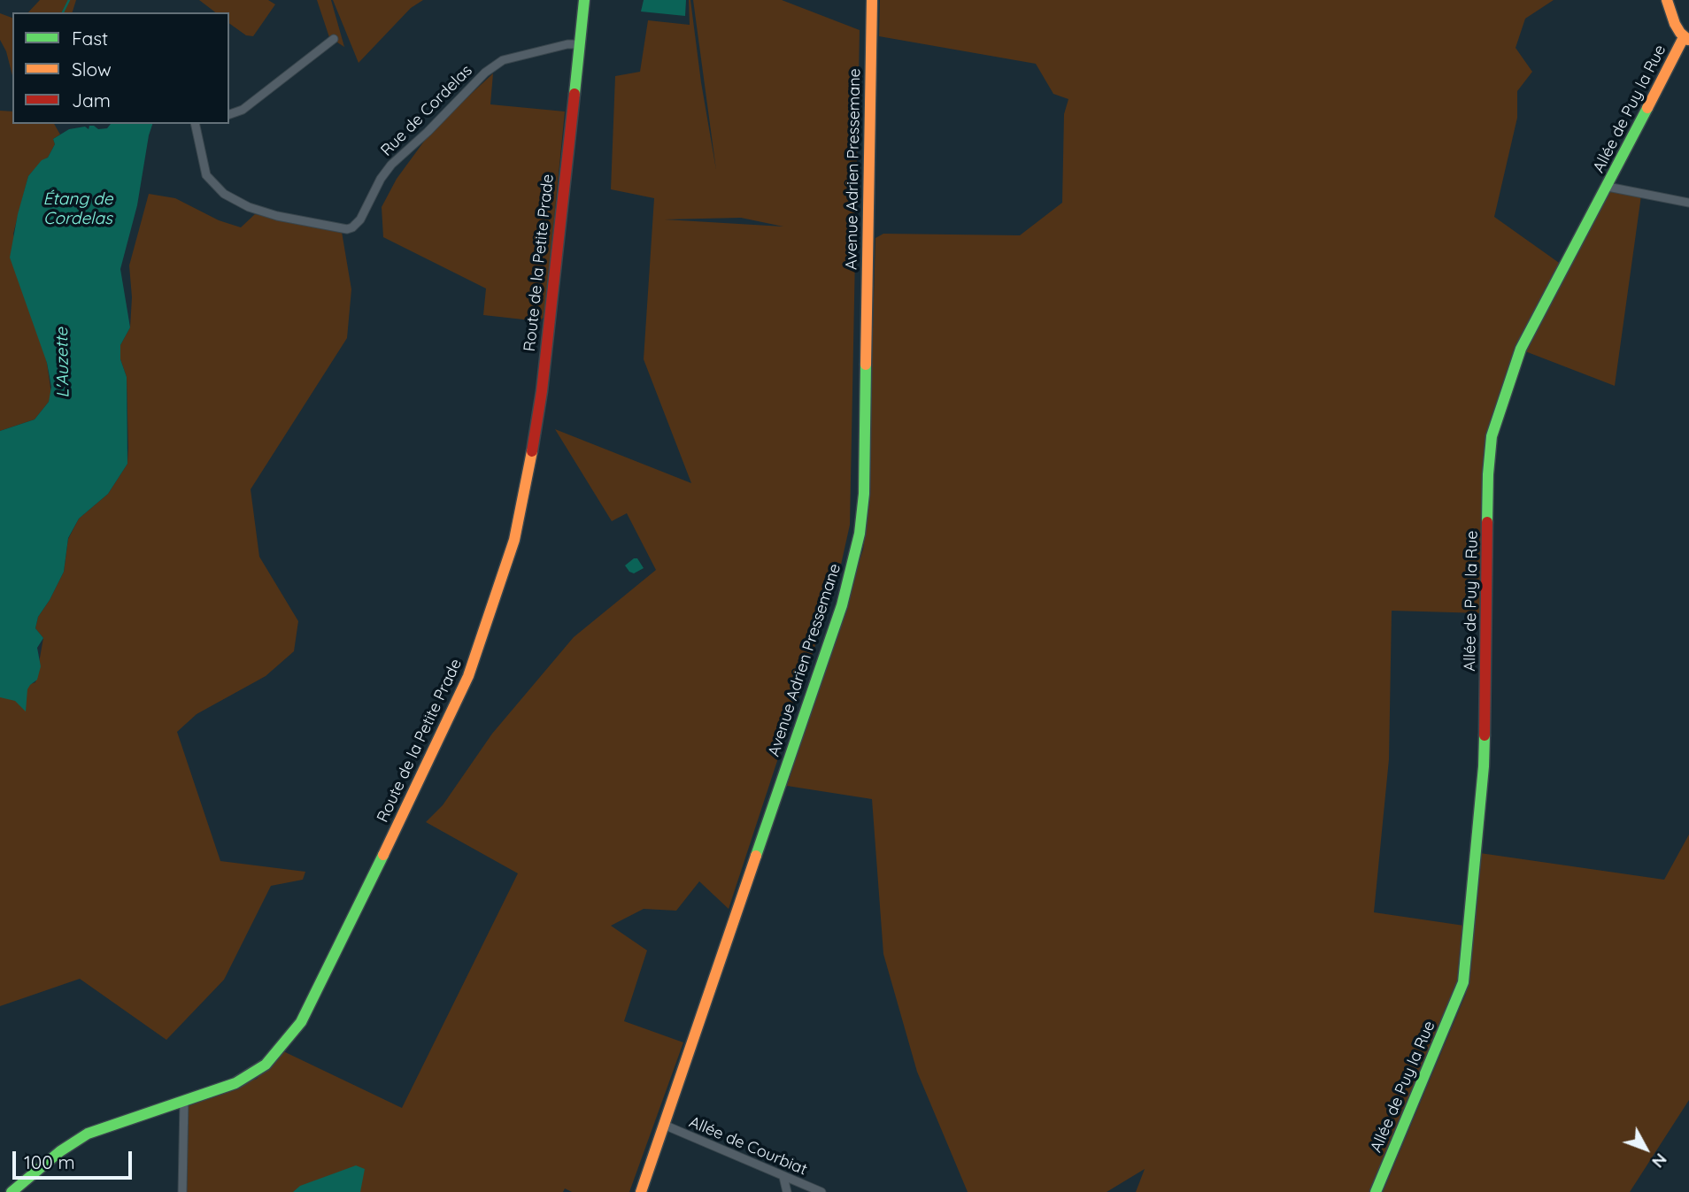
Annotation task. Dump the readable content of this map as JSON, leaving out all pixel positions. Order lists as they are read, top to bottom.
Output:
{
  "streets": {
    "street": [
      "Allée de Puy la Rue",
      "Rue de Cordelas",
      "Avenue Adrien Pressemane",
      "Route de la Petite Prade",
      "Allée de Courbiat"
    ]
  },
  "crossings": [
    ["Rue de Cordelas", "Route de la Petite Prade"],
    ["Avenue Adrien Pressemane", "Allée de Courbiat"]
  ],
  "water": ["Étang de Cordelas", "L'Auzette"],
  "legend": ["Fast", "Slow", "Jam"],
  "scale_bar": "100 m",
  "north": "bottom right"
}
